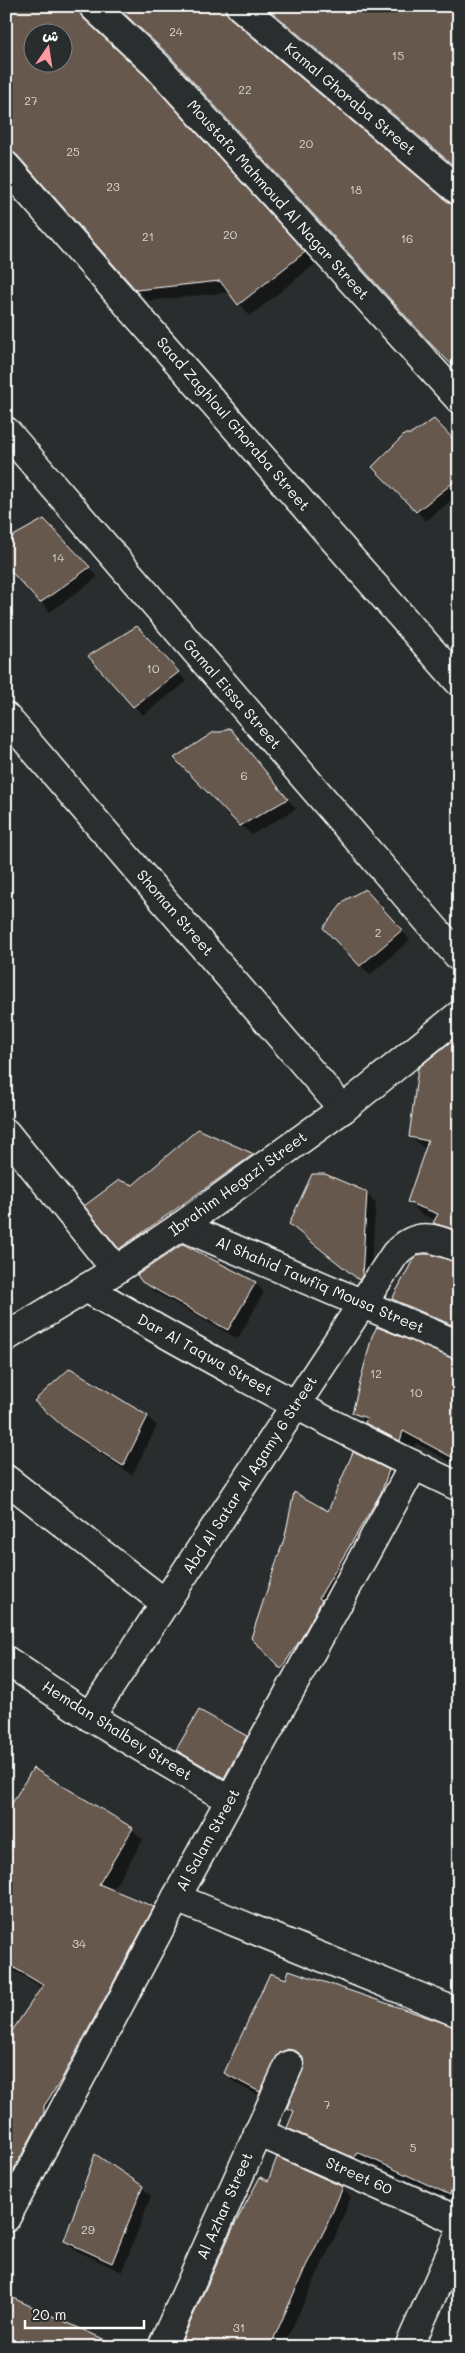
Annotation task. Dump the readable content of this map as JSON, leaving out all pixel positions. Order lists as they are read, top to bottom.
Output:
{
  "streets": {
    "street": [
      "Kamal Ghoraba Street",
      "Moustafa Mahmoud Al Nagar Street",
      "Saad Zaghloul Ghoraba Street",
      "Gamal Eissa Street",
      "Shoman Street",
      "Ibrahim Hegazi Street",
      "Al Shahid Tawfiq Mousa Street",
      "Dar Al Taqwa Street",
      "Abd Al Satar Al Agamy 6 Street",
      "Hemdan Shalbey Street",
      "Al Salam Street",
      "Street 60",
      "Al Azhar Street"
    ]
  },
  "crossings": [
    ["Shoman Street", "Ibrahim Hegazi Street"],
    ["Ibrahim Hegazi Street", "Al Shahid Tawfiq Mousa Street"],
    ["Ibrahim Hegazi Street", "Dar Al Taqwa Street"],
    ["Al Shahid Tawfiq Mousa Street", "Abd Al Satar Al Agamy 6 Street"],
    ["Dar Al Taqwa Street", "Abd Al Satar Al Agamy 6 Street"],
    ["Dar Al Taqwa Street", "Al Salam Street"],
    ["Abd Al Satar Al Agamy 6 Street", "Hemdan Shalbey Street"],
    ["Hemdan Shalbey Street", "Al Salam Street"],
    ["Street 60", "Al Azhar Street"]
  ],
  "house_numbers": [
    "24",
    "15",
    "22",
    "27",
    "20",
    "25",
    "23",
    "18",
    "20",
    "21",
    "16",
    "14",
    "10",
    "6",
    "2",
    "12",
    "10",
    "34",
    "7",
    "5",
    "29",
    "31"
  ],
  "scale_bar": "20 m",
  "north": "top"
}
